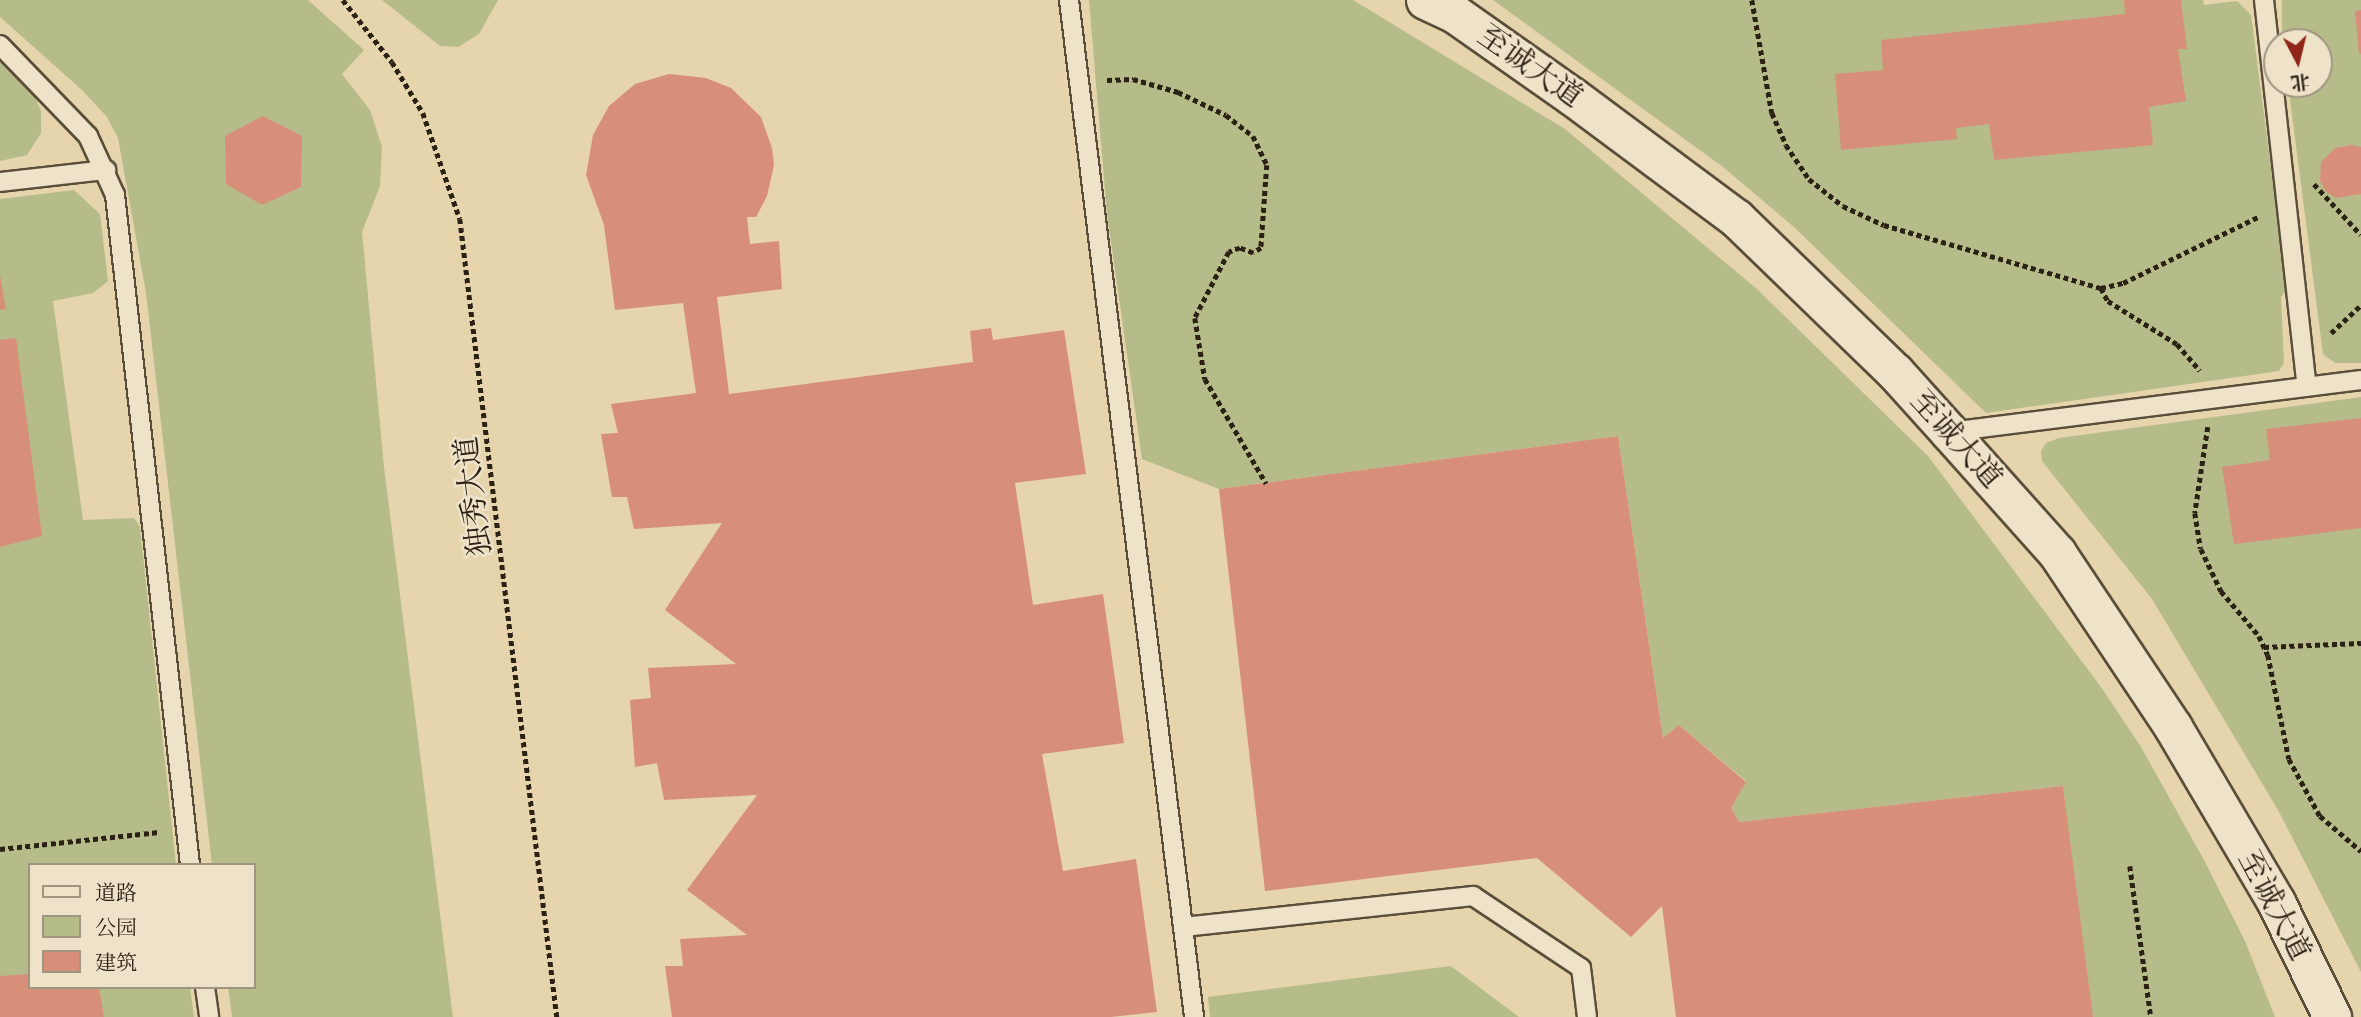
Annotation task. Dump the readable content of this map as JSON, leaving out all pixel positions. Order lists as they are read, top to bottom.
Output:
{
  "streets": {
    "street": ["至诚大道"],
    "path": ["独秀大道"]
  },
  "legend": ["道路", "公园", "建筑"],
  "north": "bottom"
}
